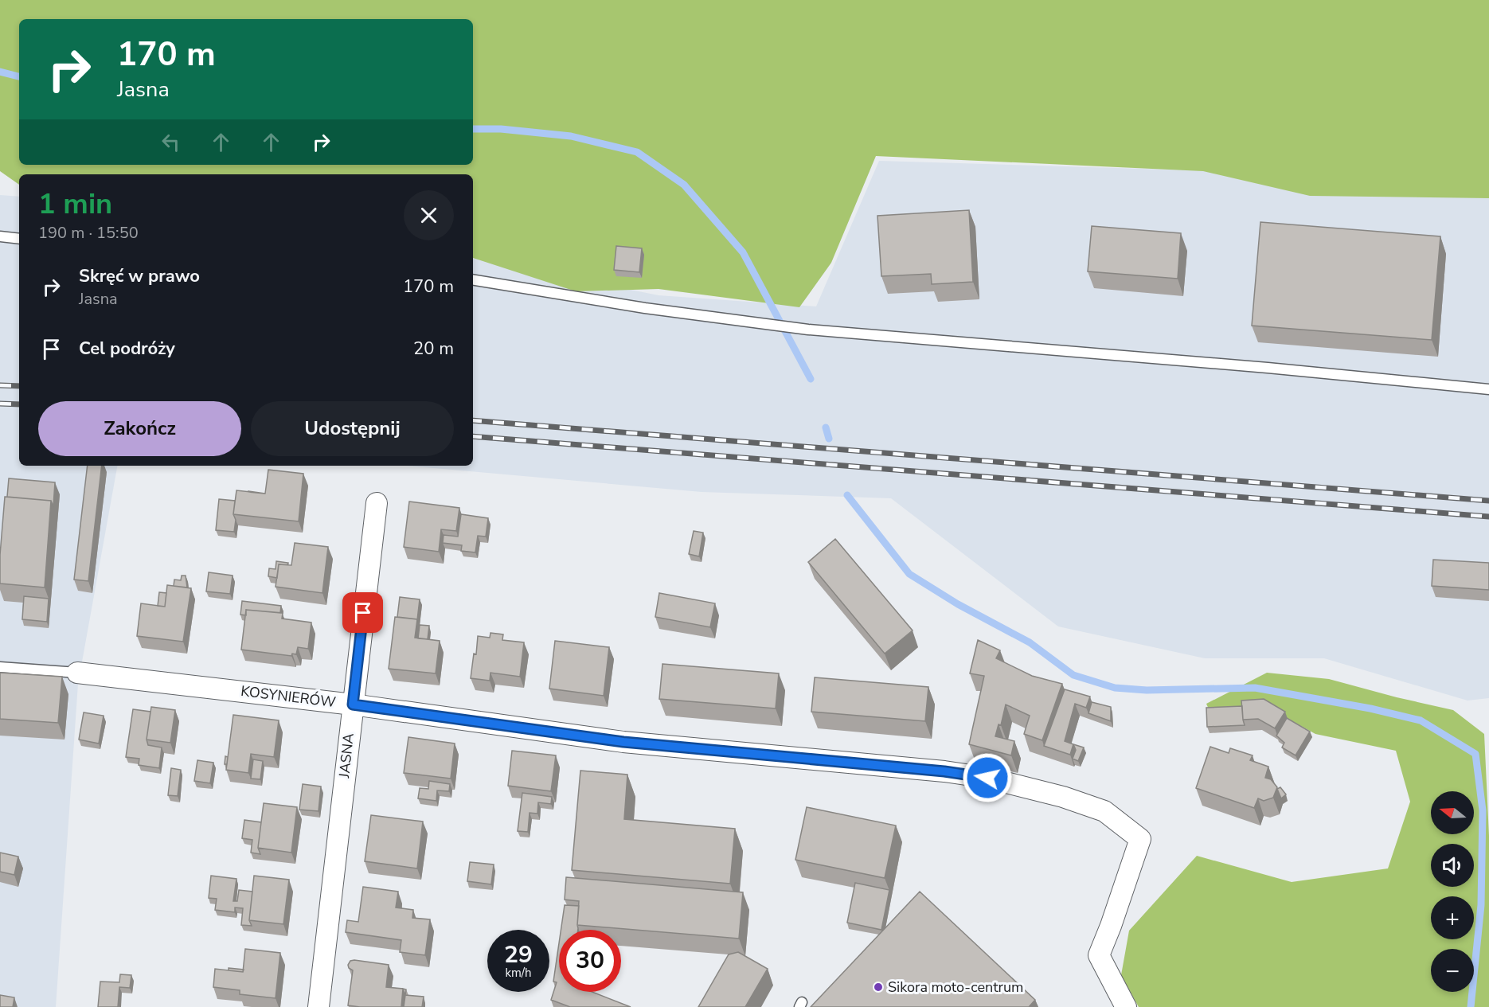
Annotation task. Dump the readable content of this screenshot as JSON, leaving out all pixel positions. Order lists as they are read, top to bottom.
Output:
{
  "streets": {
    "street": ["KOSYNIERÓW", "JASNA"]
  },
  "crossings": [
    ["KOSYNIERÓW", "JASNA"]
  ],
  "places": ["Sikora moto-centrum"],
  "north": "left",
  "page": {
    "turn": ["170 m", "Jasna"],
    "heading": ["1 min", "190 m · 15:50"],
    "list": [
      {
        "name": "Skręć w prawo",
        "note": "Jasna",
        "value": "170 m"
      },
      {
        "name": "Cel podróży",
        "value": "20 m"
      }
    ],
    "buttons": ["Zakończ", "Udostępnij"],
    "map_buttons": ["+", "−"],
    "speed": "29 km/h",
    "limit": "30"
  }
}
